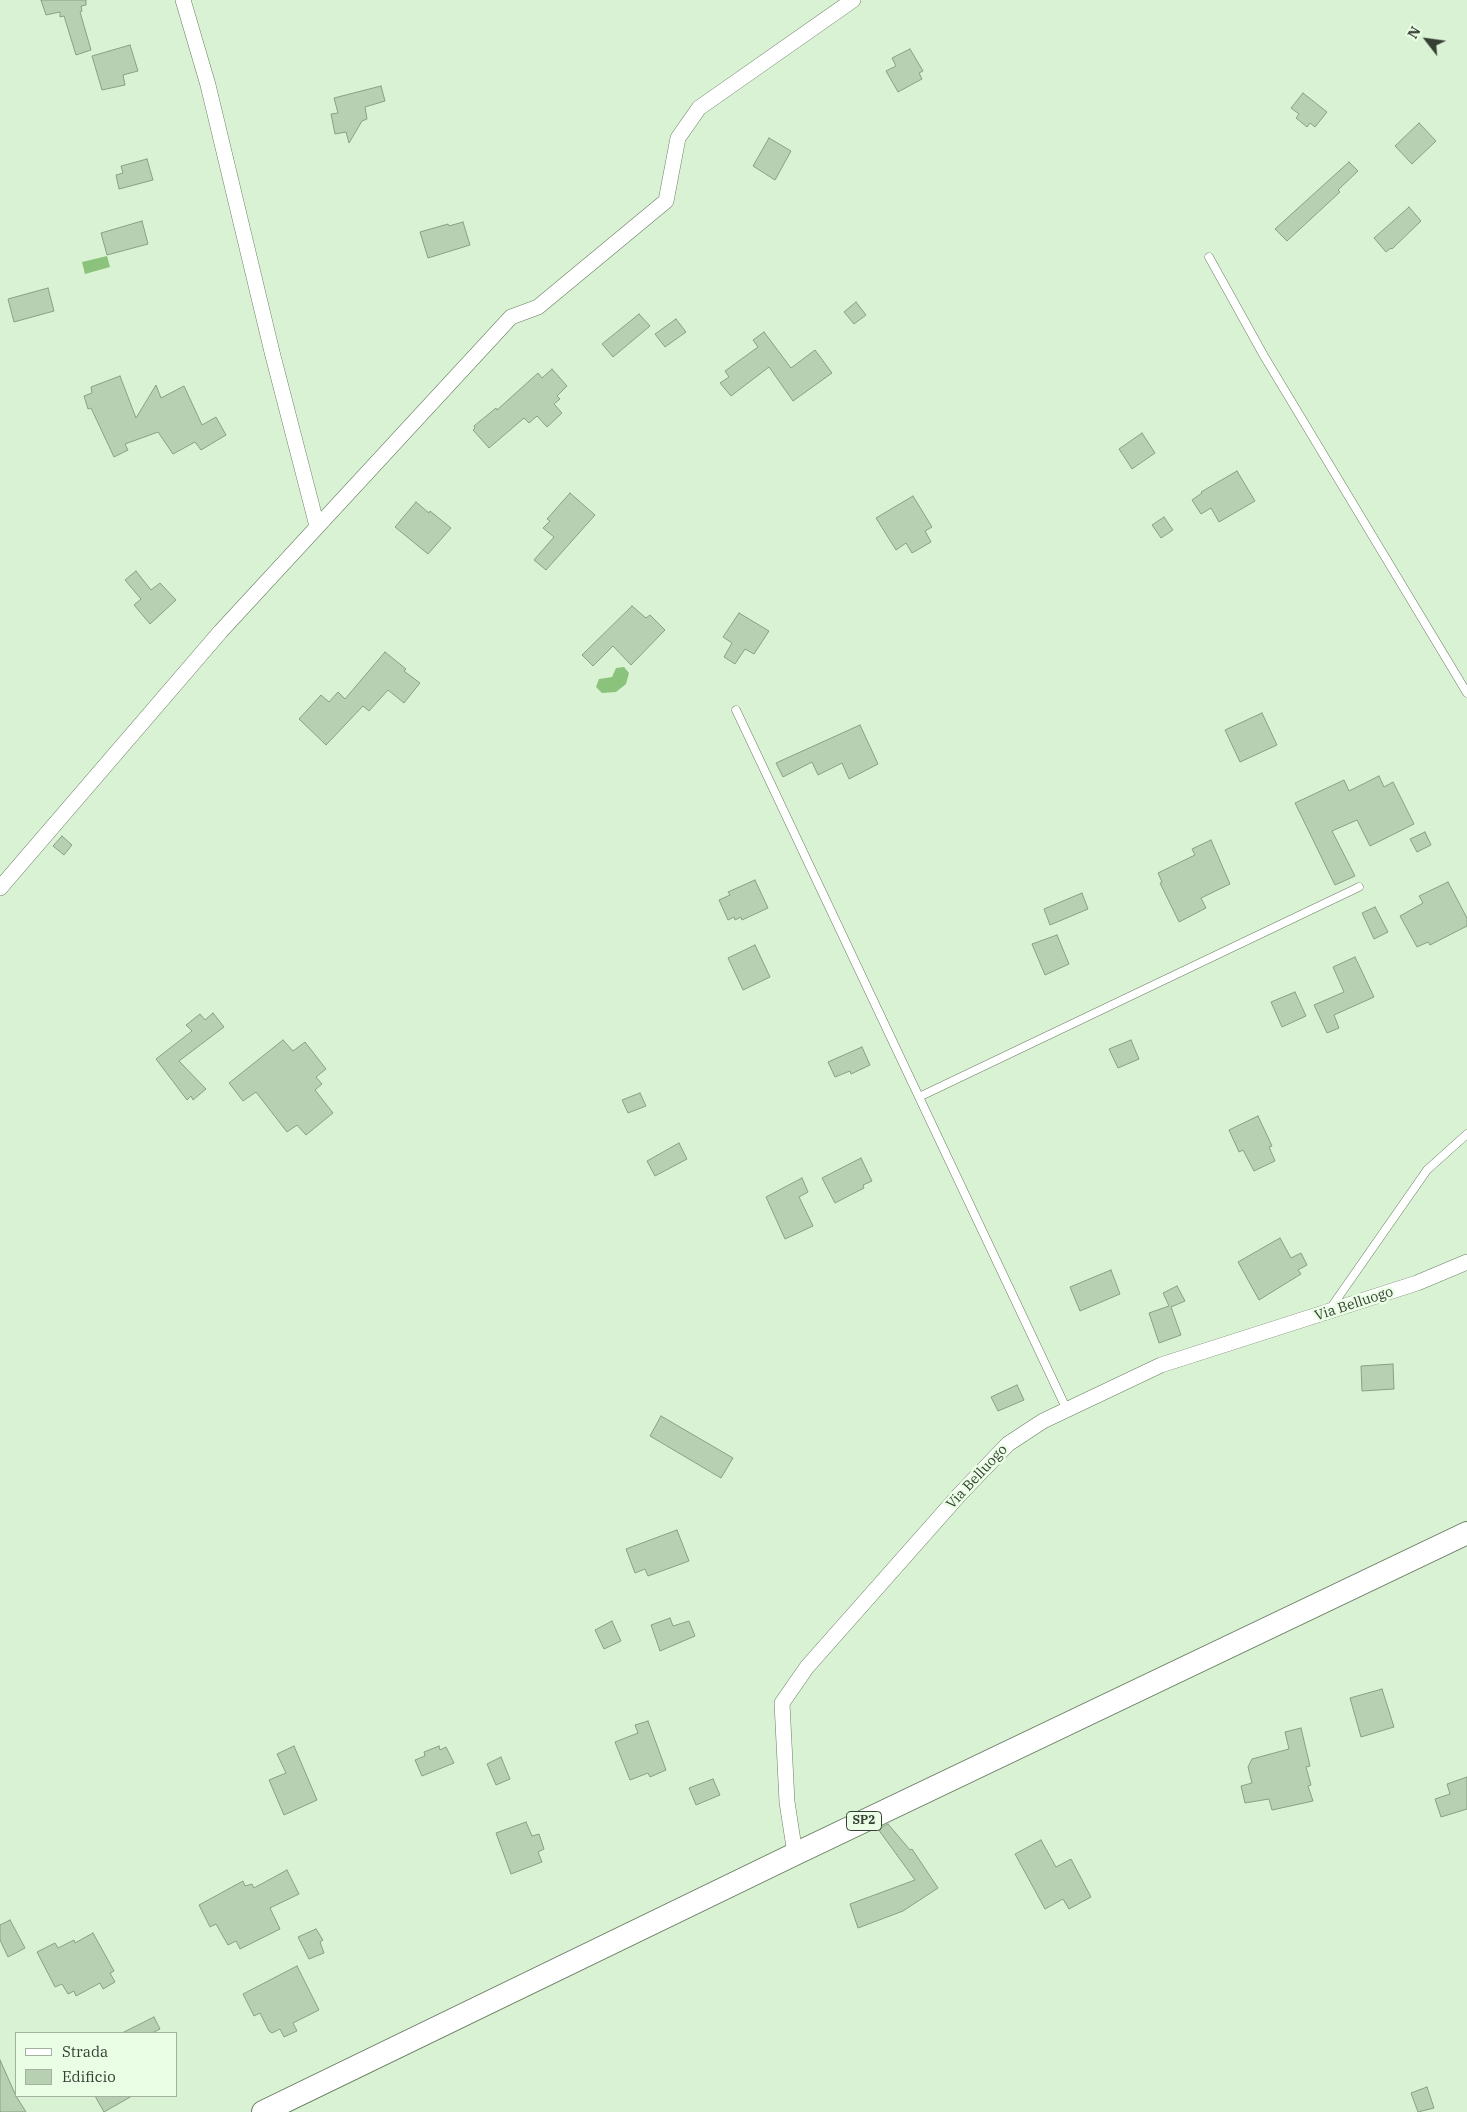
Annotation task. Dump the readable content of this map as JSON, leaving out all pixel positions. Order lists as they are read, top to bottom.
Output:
{
  "streets": {
    "main road": ["SP2"],
    "street": ["Via Belluogo"]
  },
  "crossings": [
    ["Via Belluogo", "SP2"]
  ],
  "legend": ["Strada", "Edificio"],
  "north": "top left"
}
